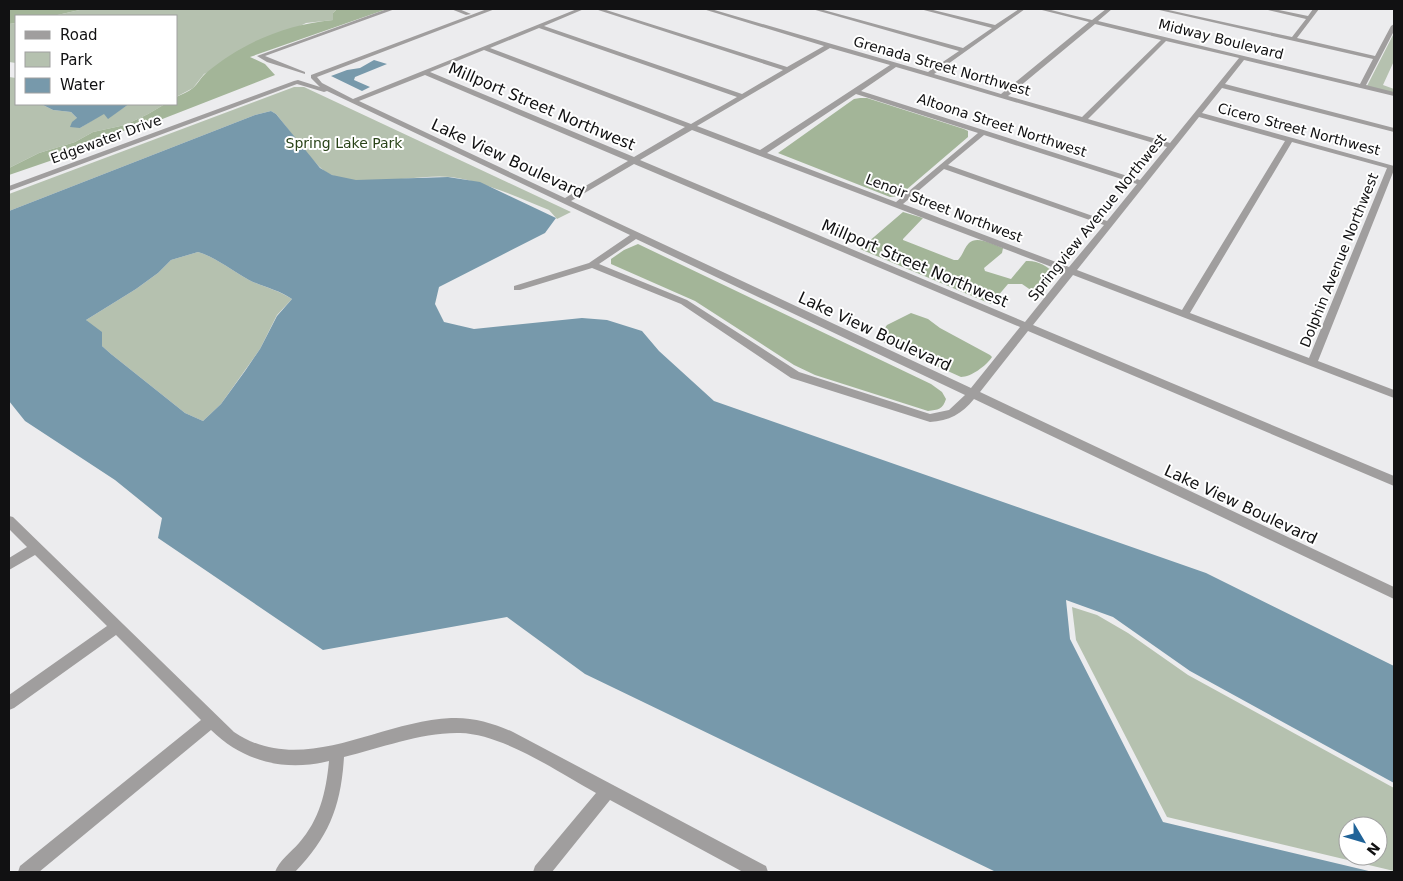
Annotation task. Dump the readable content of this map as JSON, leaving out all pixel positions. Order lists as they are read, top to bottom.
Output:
{
  "streets": {
    "street": [
      "Midway Boulevard",
      "Grenada Street Northwest",
      "Millport Street Northwest",
      "Altoona Street Northwest",
      "Cicero Street Northwest",
      "Edgewater Drive",
      "Lake View Boulevard",
      "Lenoir Street Northwest",
      "Springview Avenue Northwest",
      "Dolphin Avenue Northwest"
    ]
  },
  "crossings": [
    ["Midway Boulevard", "Springview Avenue Northwest"],
    ["Grenada Street Northwest", "Springview Avenue Northwest"],
    ["Millport Street Northwest", "Springview Avenue Northwest"],
    ["Altoona Street Northwest", "Springview Avenue Northwest"],
    ["Cicero Street Northwest", "Springview Avenue Northwest"],
    ["Cicero Street Northwest", "Dolphin Avenue Northwest"],
    ["Edgewater Drive", "Lake View Boulevard"],
    ["Lake View Boulevard", "Springview Avenue Northwest"],
    ["Lenoir Street Northwest", "Springview Avenue Northwest"],
    ["Lenoir Street Northwest", "Dolphin Avenue Northwest"]
  ],
  "parks": ["Spring Lake Park"],
  "legend": ["Road", "Park", "Water"],
  "north": "bottom right"
}
